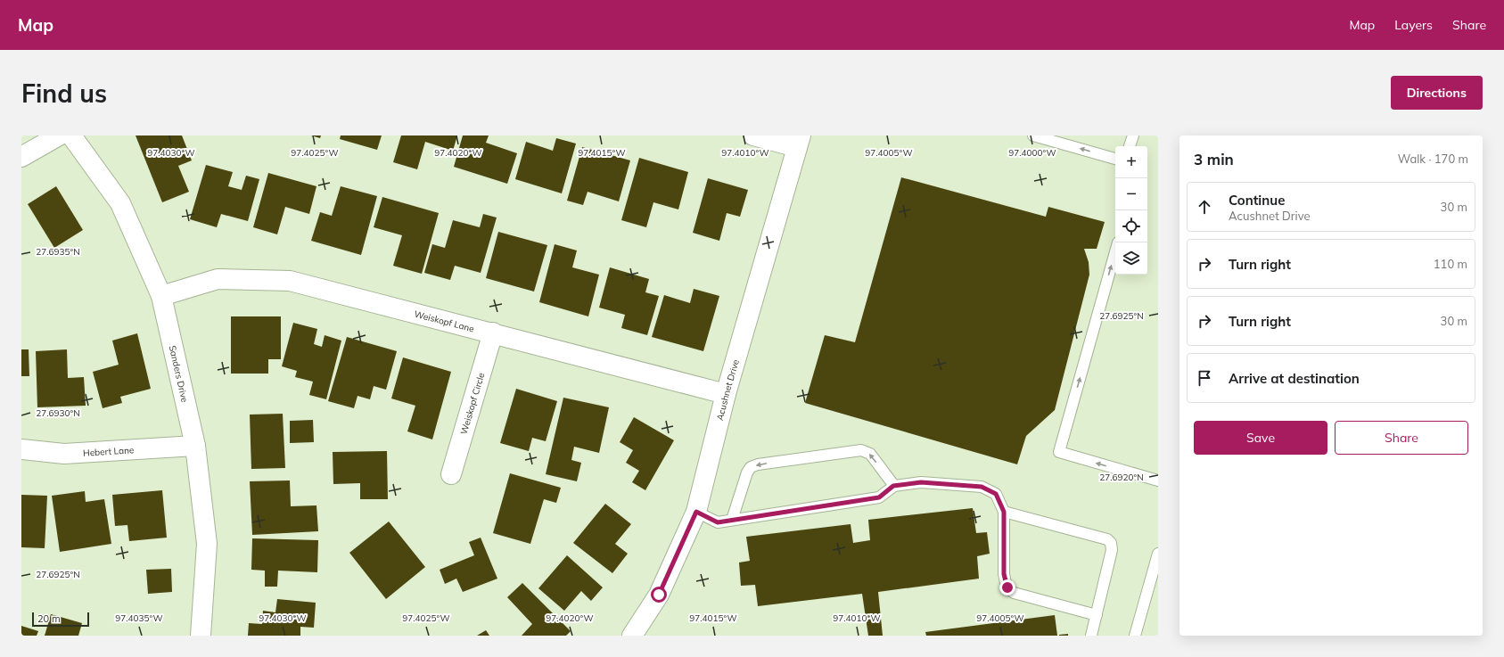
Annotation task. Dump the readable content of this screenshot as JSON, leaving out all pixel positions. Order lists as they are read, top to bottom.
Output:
{
  "streets": {
    "street": [
      "Weiskopf Lane",
      "Sanders Drive",
      "Acushnet Drive",
      "Weiskopf Circle",
      "Hebert Lane"
    ]
  },
  "crossings": [
    ["Weiskopf Lane", "Sanders Drive"],
    ["Weiskopf Lane", "Acushnet Drive"],
    ["Weiskopf Lane", "Weiskopf Circle"],
    ["Sanders Drive", "Hebert Lane"]
  ],
  "scale_bar": "20 m",
  "page": {
    "header": "Map",
    "nav": ["Map", "Layers", "Share"],
    "buttons": [
      "Directions",
      ["Save", "Share"]
    ],
    "title": "Find us",
    "heading": ["3 min", "Walk · 170 m"],
    "map_buttons": ["+", "−"],
    "list": [
      ["Continue", "Acushnet Drive", "30 m"],
      ["Turn right", "110 m"],
      ["Turn right", "30 m"],
      "Arrive at destination"
    ],
    "scale": "20 m"
  },
  "coordinates": [
    "97.4030°W",
    "97.4025°W",
    "97.4020°W",
    "97.4015°W",
    "97.4010°W",
    "97.4005°W",
    "97.4000°W",
    "27.6935°N",
    "27.6925°N",
    "27.6930°N",
    "27.6920°N",
    "97.4035°W"
  ]
}
